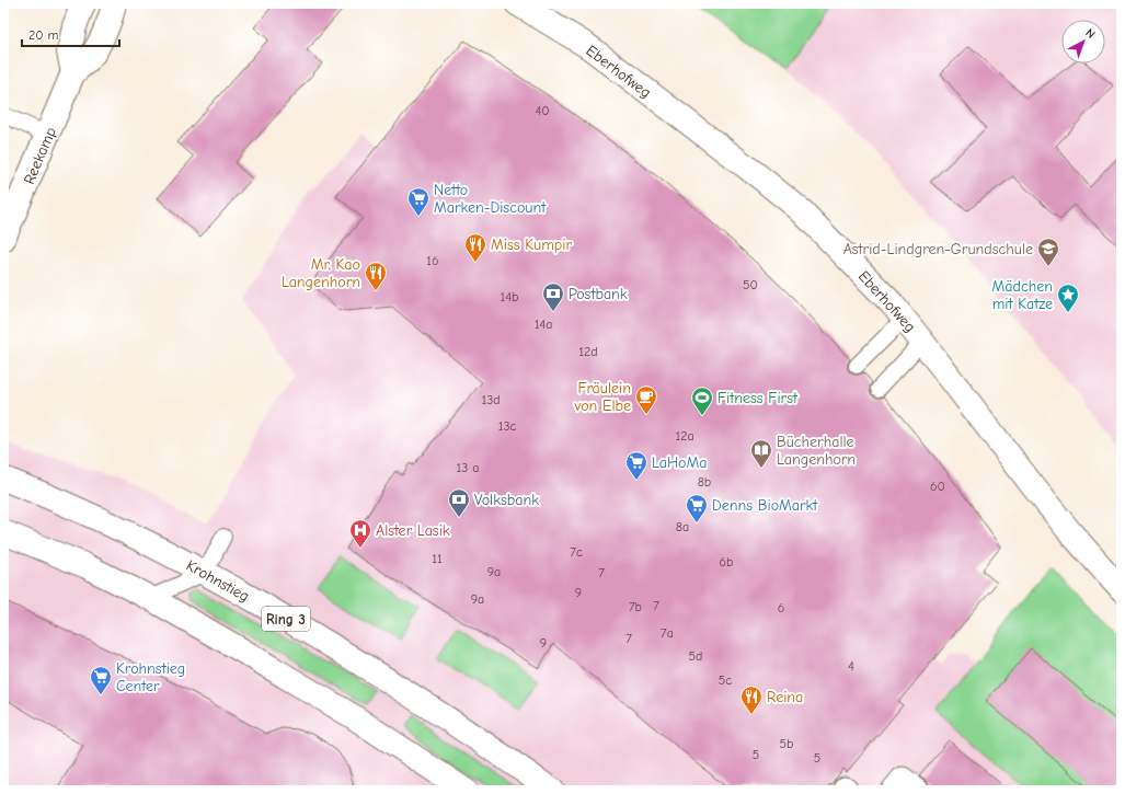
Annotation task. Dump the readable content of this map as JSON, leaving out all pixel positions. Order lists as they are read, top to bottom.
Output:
{
  "streets": {
    "street": [
      "Eberhofweg",
      "Reekamp",
      "Krohnstieg",
      "Ring 3"
    ]
  },
  "places": {
    "supermarket": [
      "Netto Marken-Discount",
      "LaHoMa",
      "Denns BioMarkt",
      "Krohnstieg Center"
    ],
    "restaurant": ["Miss Kumpir", "Mr. Kao Langenhorn", "Reina"],
    "school or university": ["Astrid-Lindgren-Grundschule"],
    "bank": ["Postbank", "Volksbank"],
    "place": ["Mädchen mit Katze"],
    "cafe": ["Fräulein von Elbe"],
    "sports": ["Fitness First"],
    "library": ["Bücherhalle Langenhorn"],
    "hospital": ["Alster Lasik"]
  },
  "house_numbers": [
    "40",
    "16",
    "50",
    "14b",
    "14a",
    "12d",
    "13d",
    "13c",
    "12a",
    "13 a",
    "8b",
    "60",
    "8a",
    "7c",
    "11",
    "6b",
    "9a",
    "7",
    "9",
    "9a",
    "7",
    "7b",
    "6",
    "7a",
    "7",
    "9",
    "5d",
    "4",
    "5c",
    "5b",
    "5",
    "5"
  ],
  "scale_bar": "20 m",
  "north": "top right"
}
